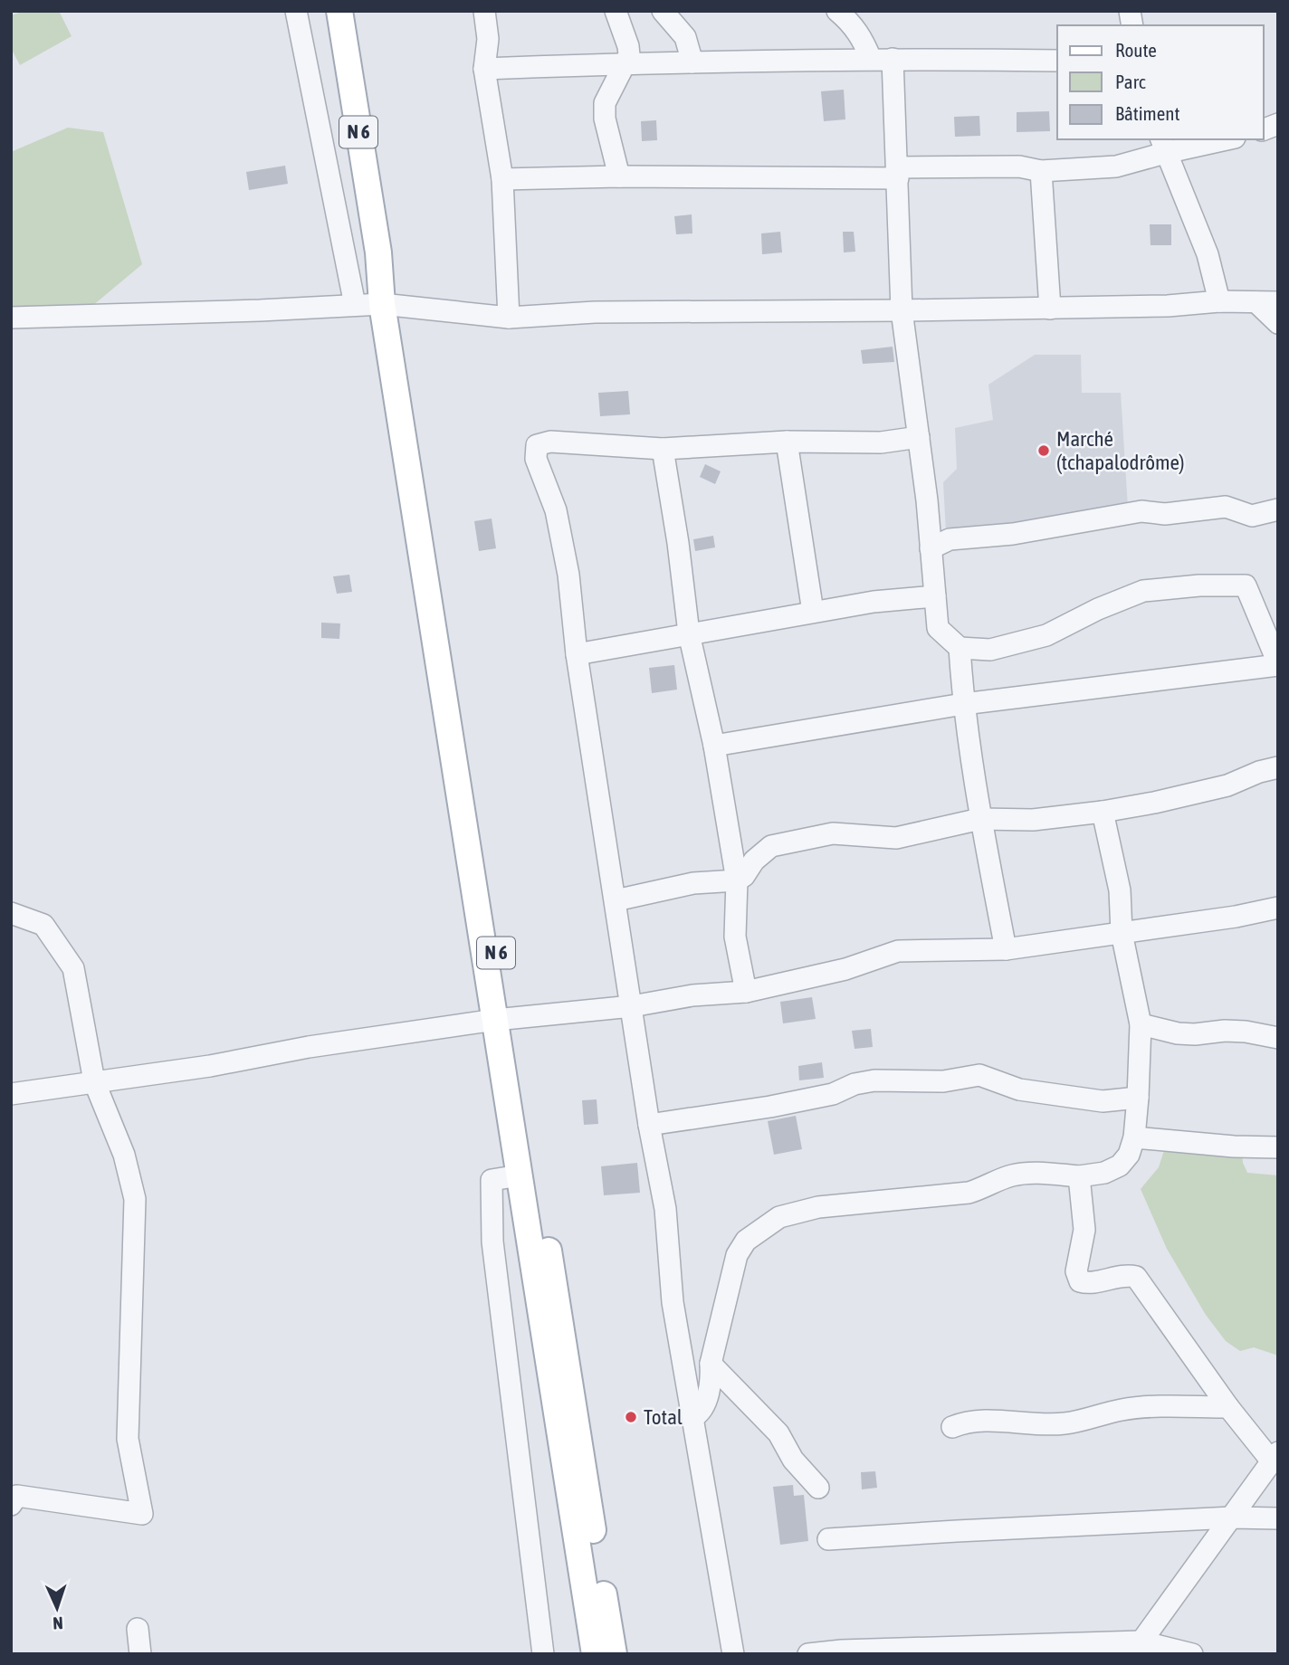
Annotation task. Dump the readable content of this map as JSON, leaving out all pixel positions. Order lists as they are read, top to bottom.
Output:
{
  "streets": {
    "main road": ["N 6"]
  },
  "places": ["Marché (tchapalodrôme)", "Total"],
  "legend": ["Route", "Parc", "Bâtiment"],
  "north": "bottom"
}
